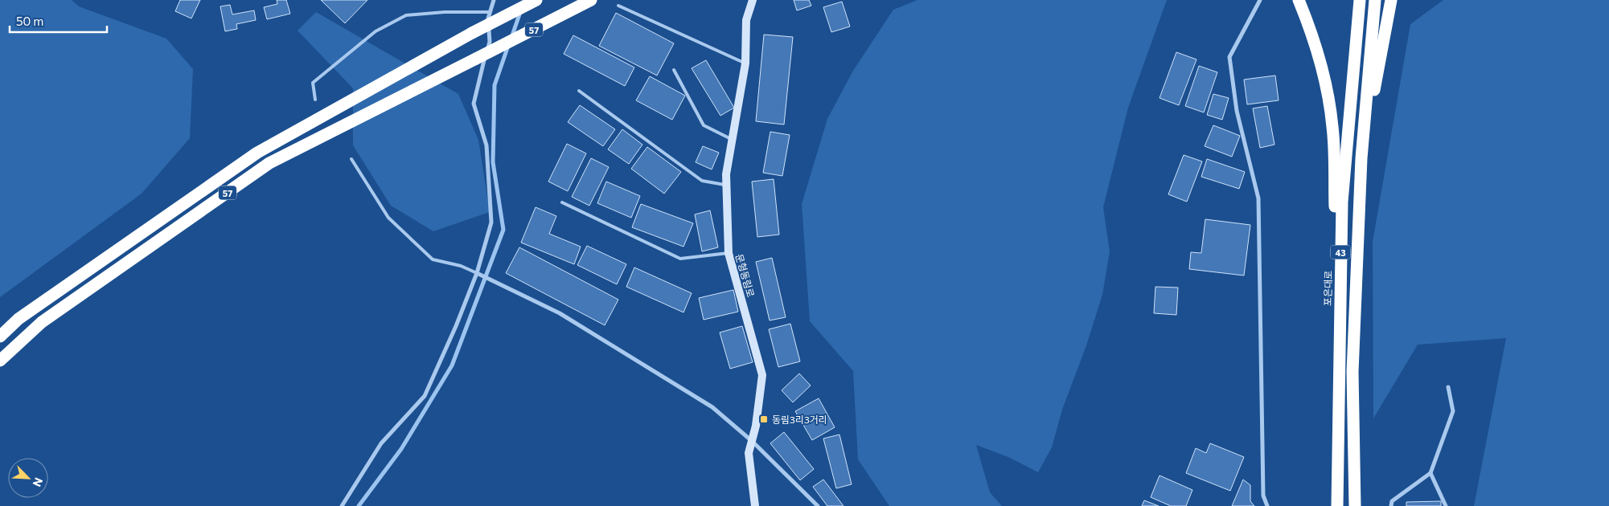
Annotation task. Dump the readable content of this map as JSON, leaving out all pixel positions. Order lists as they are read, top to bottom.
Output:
{
  "streets": {
    "highway": ["57", "43", "포은대로"],
    "street": ["문형동림로"]
  },
  "places": {
    "transit": ["동림3리3거리"]
  },
  "scale_bar": "50 m",
  "north": "bottom right"
}
